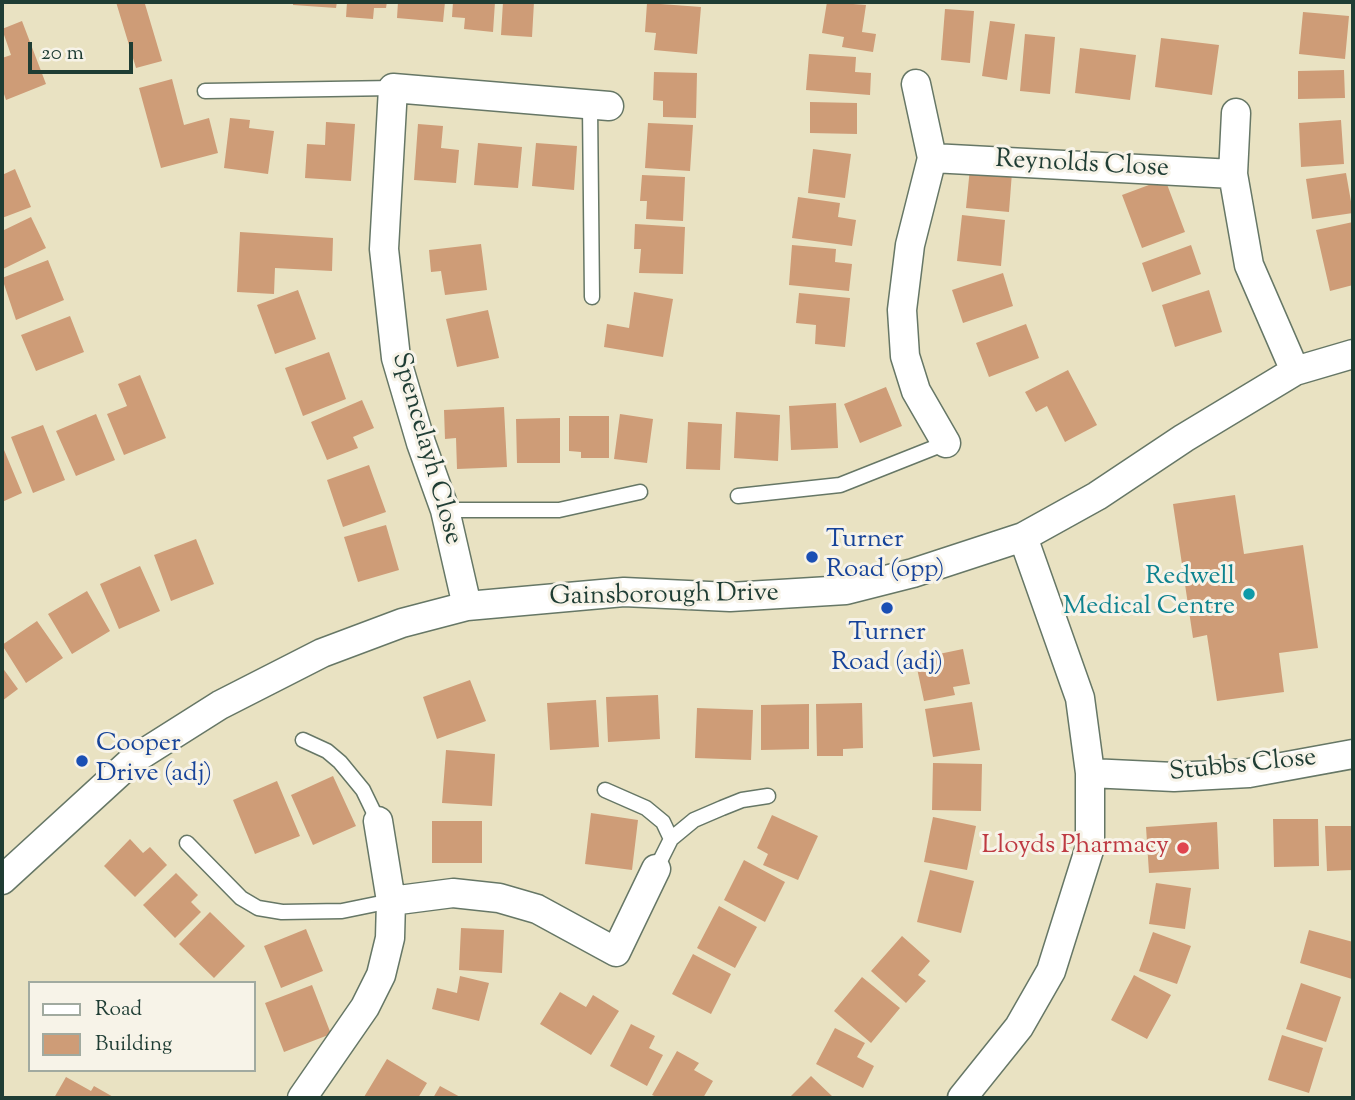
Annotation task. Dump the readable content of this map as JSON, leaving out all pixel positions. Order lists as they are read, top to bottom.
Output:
{
  "streets": {
    "street": [
      "Reynolds Close",
      "Spencelayh Close",
      "Gainsborough Drive",
      "Stubbs Close"
    ]
  },
  "crossings": [
    ["Spencelayh Close", "Gainsborough Drive"]
  ],
  "places": [
    "Turner Road (opp)",
    "Redwell Medical Centre",
    "Turner Road (adj)",
    "Cooper Drive (adj)",
    "Lloyds Pharmacy"
  ],
  "legend": ["Road", "Building"],
  "scale_bar": "20 m"
}
